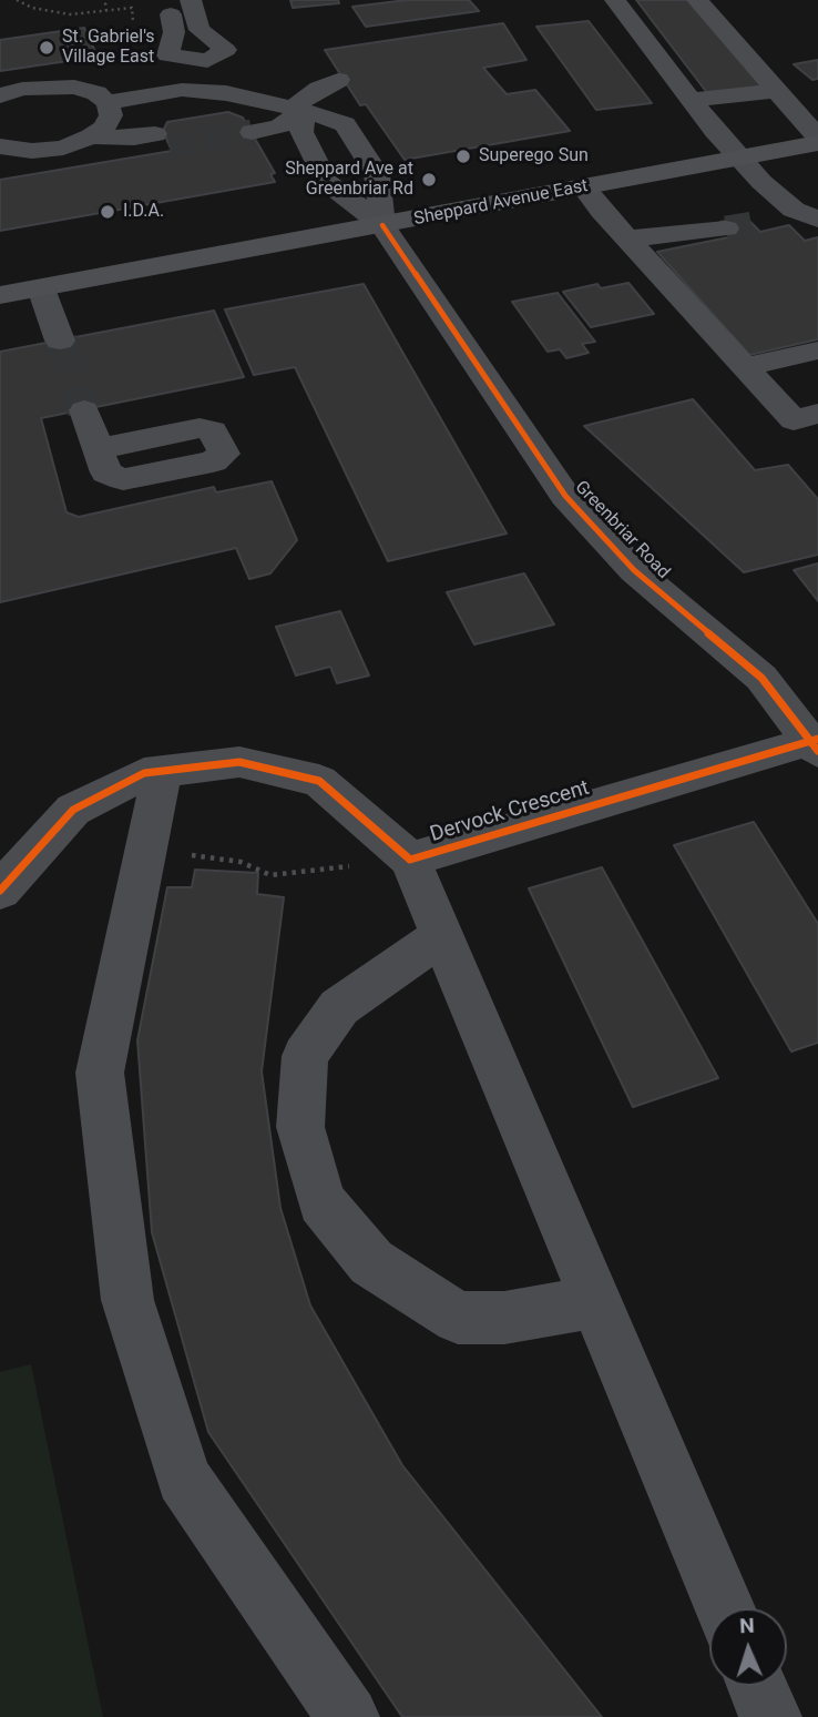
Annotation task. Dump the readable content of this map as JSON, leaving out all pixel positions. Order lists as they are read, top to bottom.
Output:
{
  "streets": {
    "main road": ["Sheppard Avenue East"],
    "street": ["Greenbriar Road", "Dervock Crescent"]
  },
  "crossings": [
    ["Sheppard Avenue East", "Greenbriar Road"],
    ["Greenbriar Road", "Dervock Crescent"]
  ],
  "places": [
    "St. Gabriel's Village East",
    "Superego Sun",
    "Sheppard Ave at Greenbriar Rd",
    "I.D.A."
  ],
  "north": "top"
}
